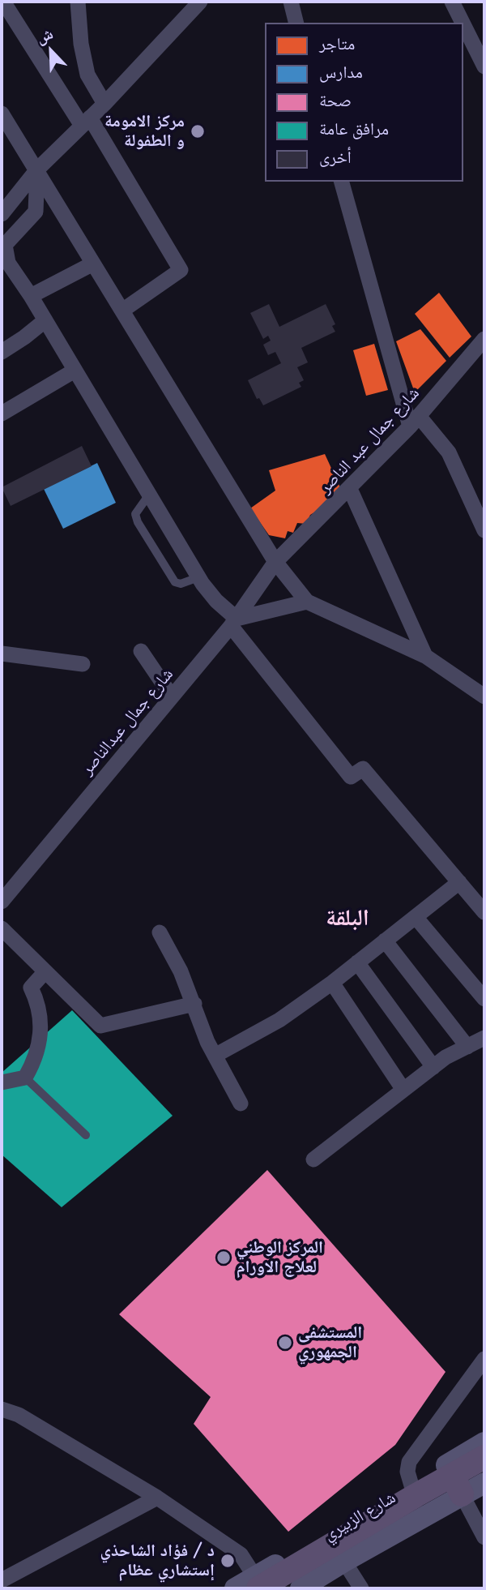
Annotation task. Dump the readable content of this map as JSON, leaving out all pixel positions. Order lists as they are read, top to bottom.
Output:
{
  "streets": {
    "main road": ["شارع الزبيري"],
    "street": ["شارع جمال عبد الناصر", "شارع جمال عبدالناصر"]
  },
  "crossings": [
    ["شارع جمال عبد الناصر", "شارع جمال عبدالناصر"]
  ],
  "districts": ["البلقة"],
  "places": [
    "مركز الامومة و الطفولة",
    "المركز الوطني لعلاج الاورام",
    "المستشفى الجمهوري",
    "د / فؤاد الشاحذي إستشاري عظام"
  ],
  "legend": [
    "متاجر",
    "مدارس",
    "صحة",
    "مرافق عامة",
    "أخرى"
  ],
  "north": "top left"
}
